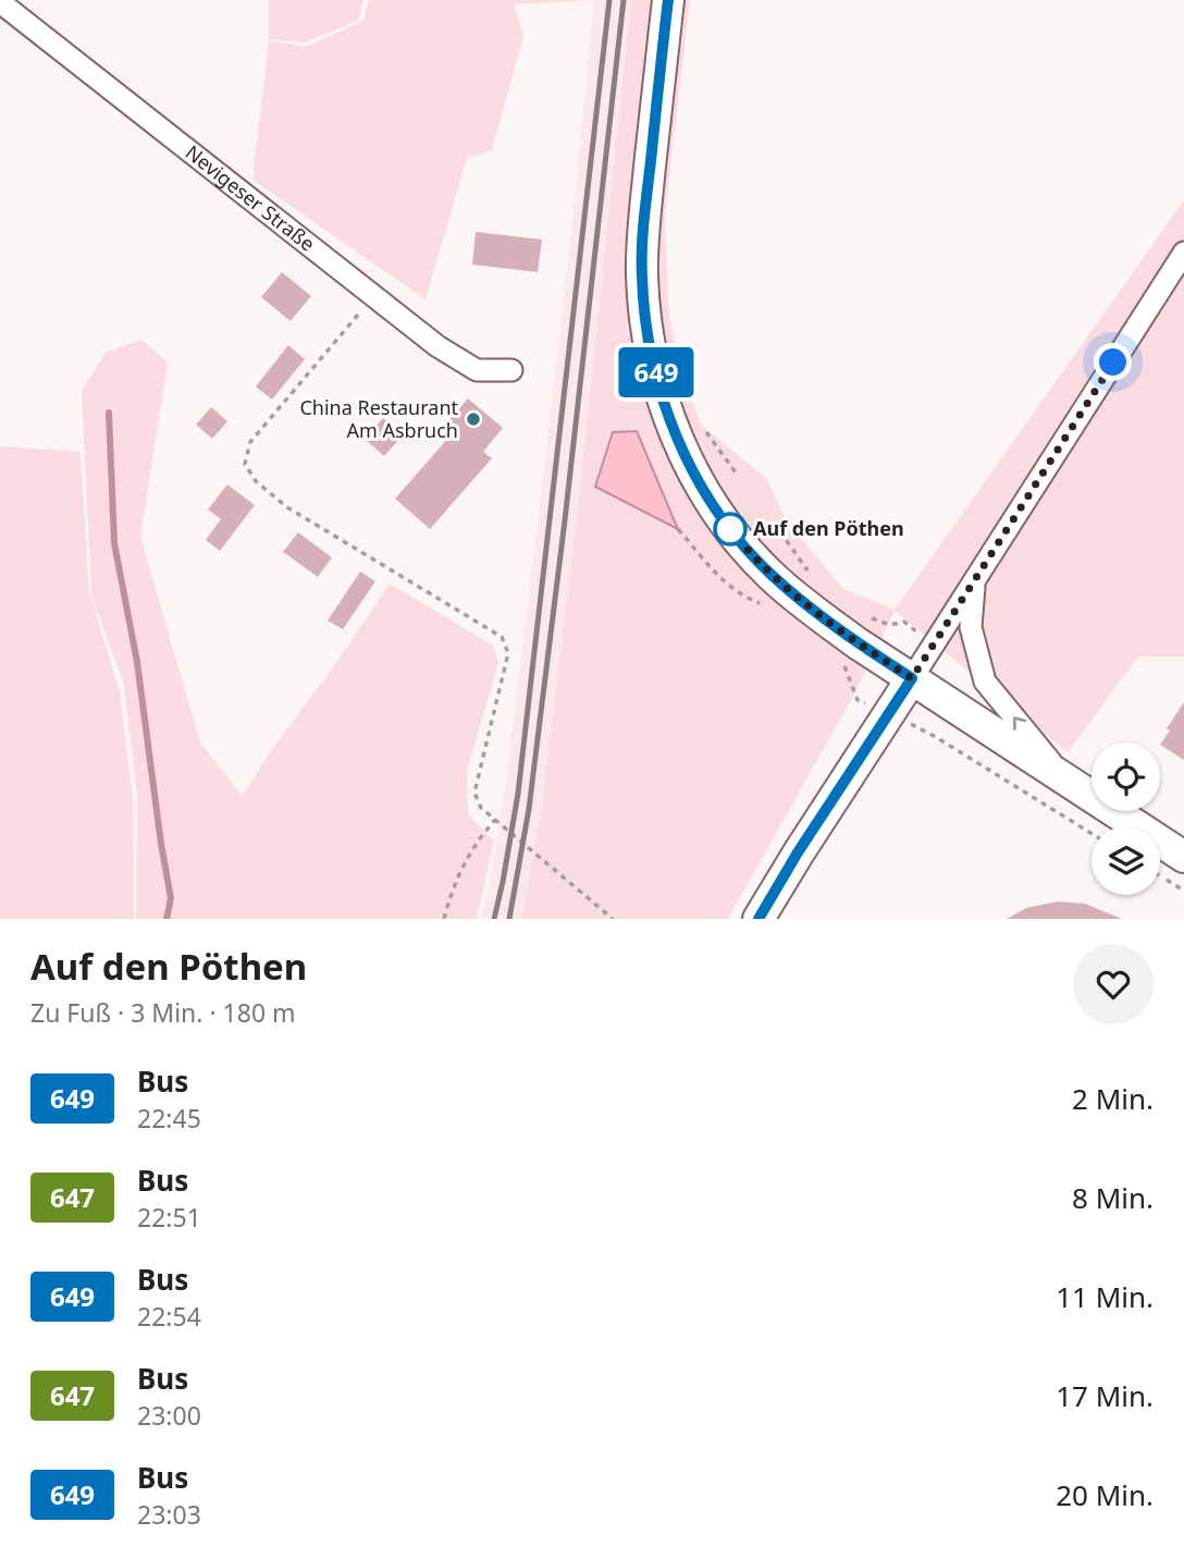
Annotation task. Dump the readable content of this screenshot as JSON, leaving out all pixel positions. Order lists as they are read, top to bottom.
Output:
{
  "streets": {
    "street": ["Nevigeser Straße"]
  },
  "places": ["China Restaurant Am Asbruch", "Auf den Pöthen"],
  "lines": ["bus line 649"],
  "page": {
    "on_map": "649",
    "heading": ["Auf den Pöthen", "Zu Fuß · 3 Min. · 180 m"],
    "list": [
      {
        "mark": "649",
        "name": "Bus",
        "note": "22:45",
        "value": "2 Min."
      },
      {
        "mark": "647",
        "name": "Bus",
        "note": "22:51",
        "value": "8 Min."
      },
      {
        "mark": "649",
        "name": "Bus",
        "note": "22:54",
        "value": "11 Min."
      },
      {
        "mark": "647",
        "name": "Bus",
        "note": "23:00",
        "value": "17 Min."
      },
      {
        "mark": "649",
        "name": "Bus",
        "note": "23:03",
        "value": "20 Min."
      }
    ]
  }
}
